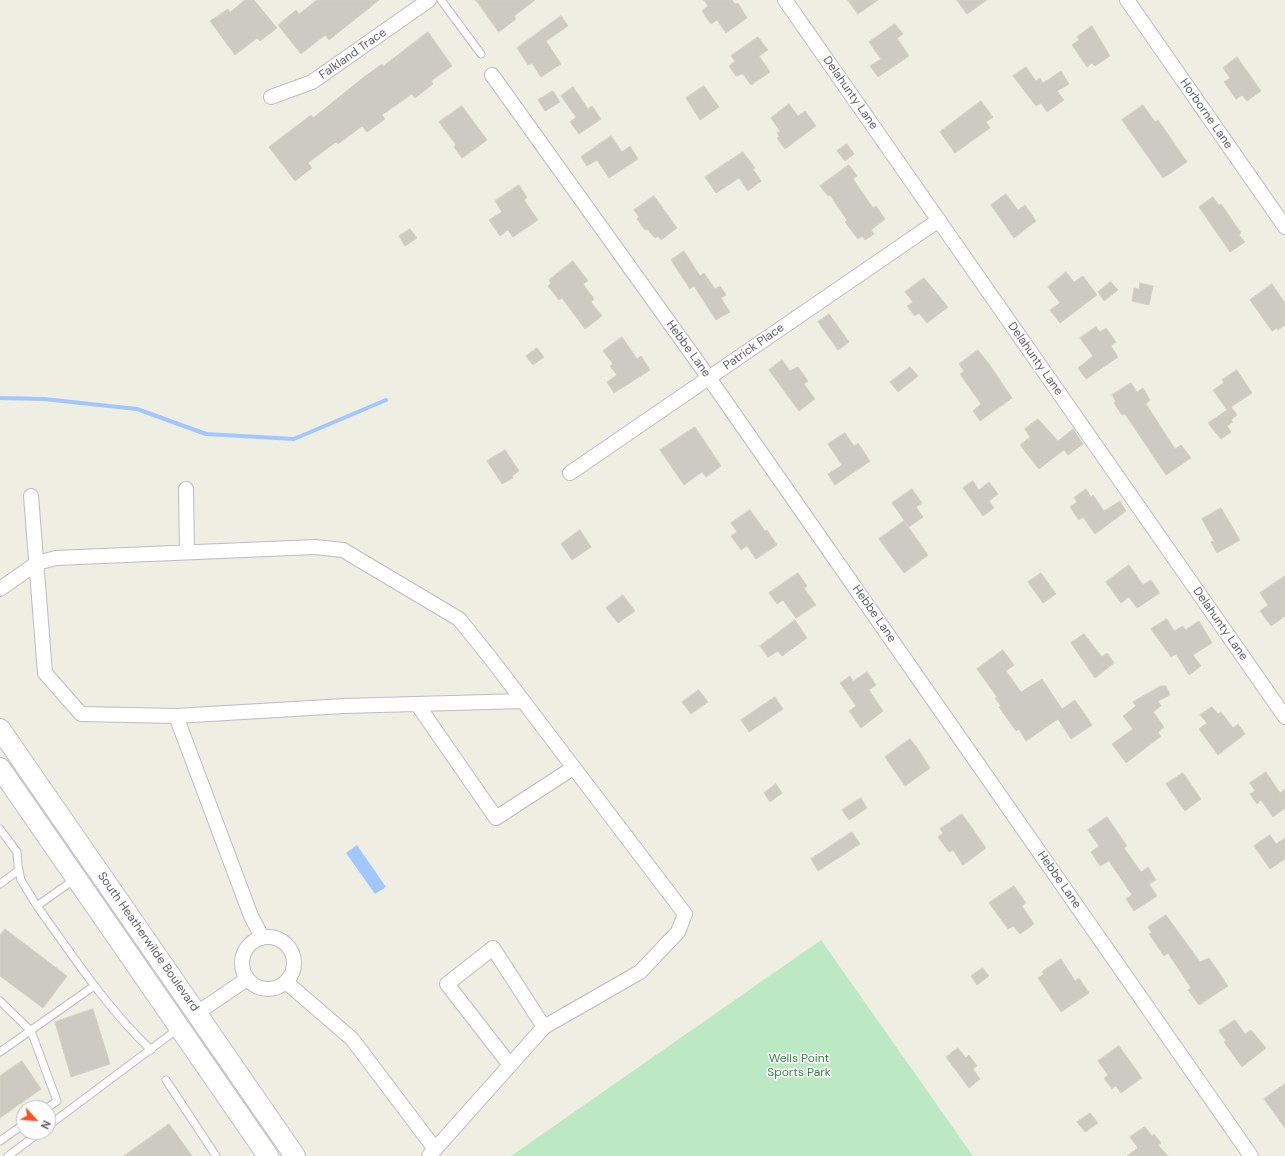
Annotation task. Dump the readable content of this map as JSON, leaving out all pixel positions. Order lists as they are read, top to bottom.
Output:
{
  "streets": {
    "main road": ["South Heatherwilde Boulevard"],
    "street": [
      "Falkland Trace",
      "Delahunty Lane",
      "Horborne Lane",
      "Patrick Place",
      "Hebbe Lane"
    ]
  },
  "crossings": [
    ["Delahunty Lane", "Patrick Place"],
    ["Patrick Place", "Hebbe Lane"]
  ],
  "parks": ["Wells Point Sports Park"],
  "north": "bottom right"
}
